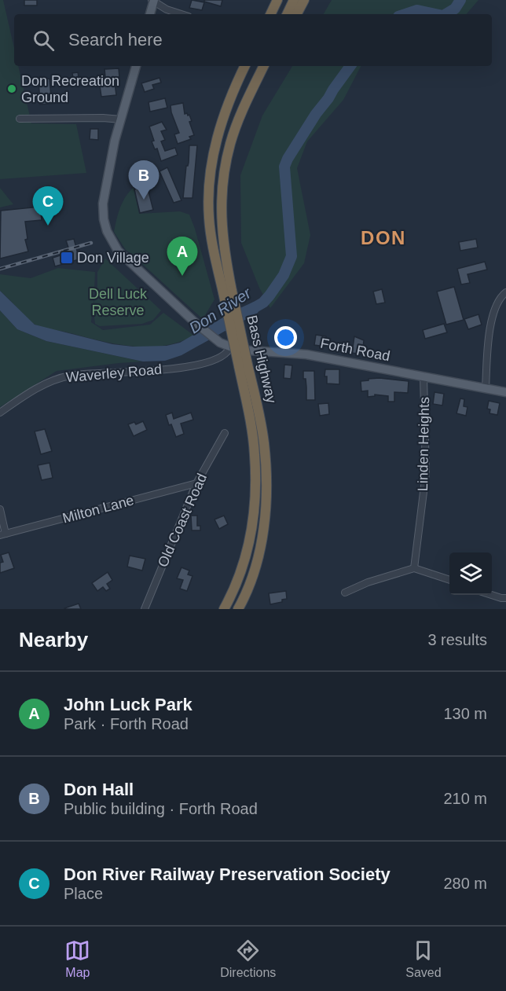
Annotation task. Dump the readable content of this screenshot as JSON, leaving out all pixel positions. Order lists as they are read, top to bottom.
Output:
{
  "streets": {
    "highway": ["Bass Highway"],
    "main road": ["Forth Road"],
    "street": [
      "Waverley Road",
      "Linden Heights",
      "Milton Lane",
      "Old Coast Road"
    ]
  },
  "crossings": [
    ["Forth Road", "Waverley Road"],
    ["Forth Road", "Linden Heights"],
    ["Milton Lane", "Old Coast Road"]
  ],
  "districts": ["DON"],
  "water": ["Don River"],
  "parks": ["Dell Luck Reserve"],
  "places": {
    "other": ["Don Recreation Ground"],
    "transit": ["Don Village"]
  },
  "page": {
    "search": "Search here",
    "pins": ["B", "C", "A"],
    "heading": ["Nearby", "3 results"],
    "list": [
      {
        "mark": "A",
        "name": "John Luck Park",
        "note": "Park · Forth Road",
        "value": "130 m"
      },
      {
        "mark": "B",
        "name": "Don Hall",
        "note": "Public building · Forth Road",
        "value": "210 m"
      },
      {
        "mark": "C",
        "name": "Don River Railway Preservation Society",
        "note": "Place",
        "value": "280 m"
      }
    ],
    "nav": ["Map", "Directions", "Saved"]
  }
}
